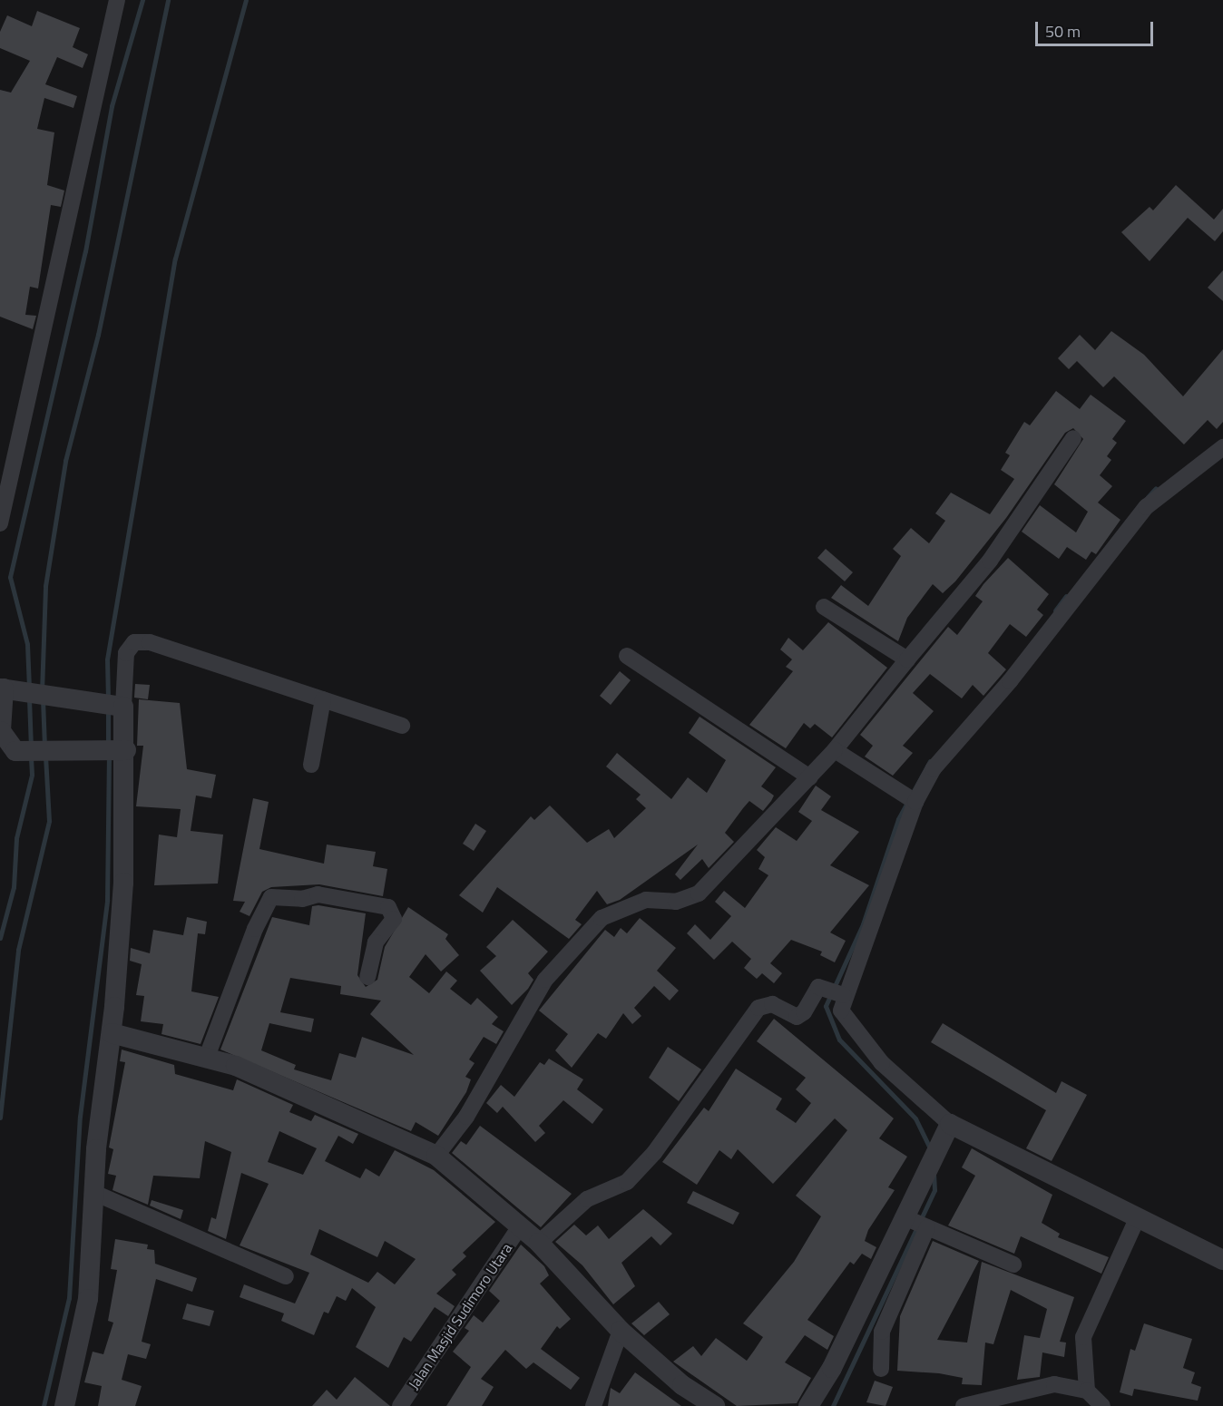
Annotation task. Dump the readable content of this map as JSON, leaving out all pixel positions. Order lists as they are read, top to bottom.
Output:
{
  "streets": {
    "street": ["Jalan Masjid Sudimoro Utara"]
  },
  "scale_bar": "50 m"
}
